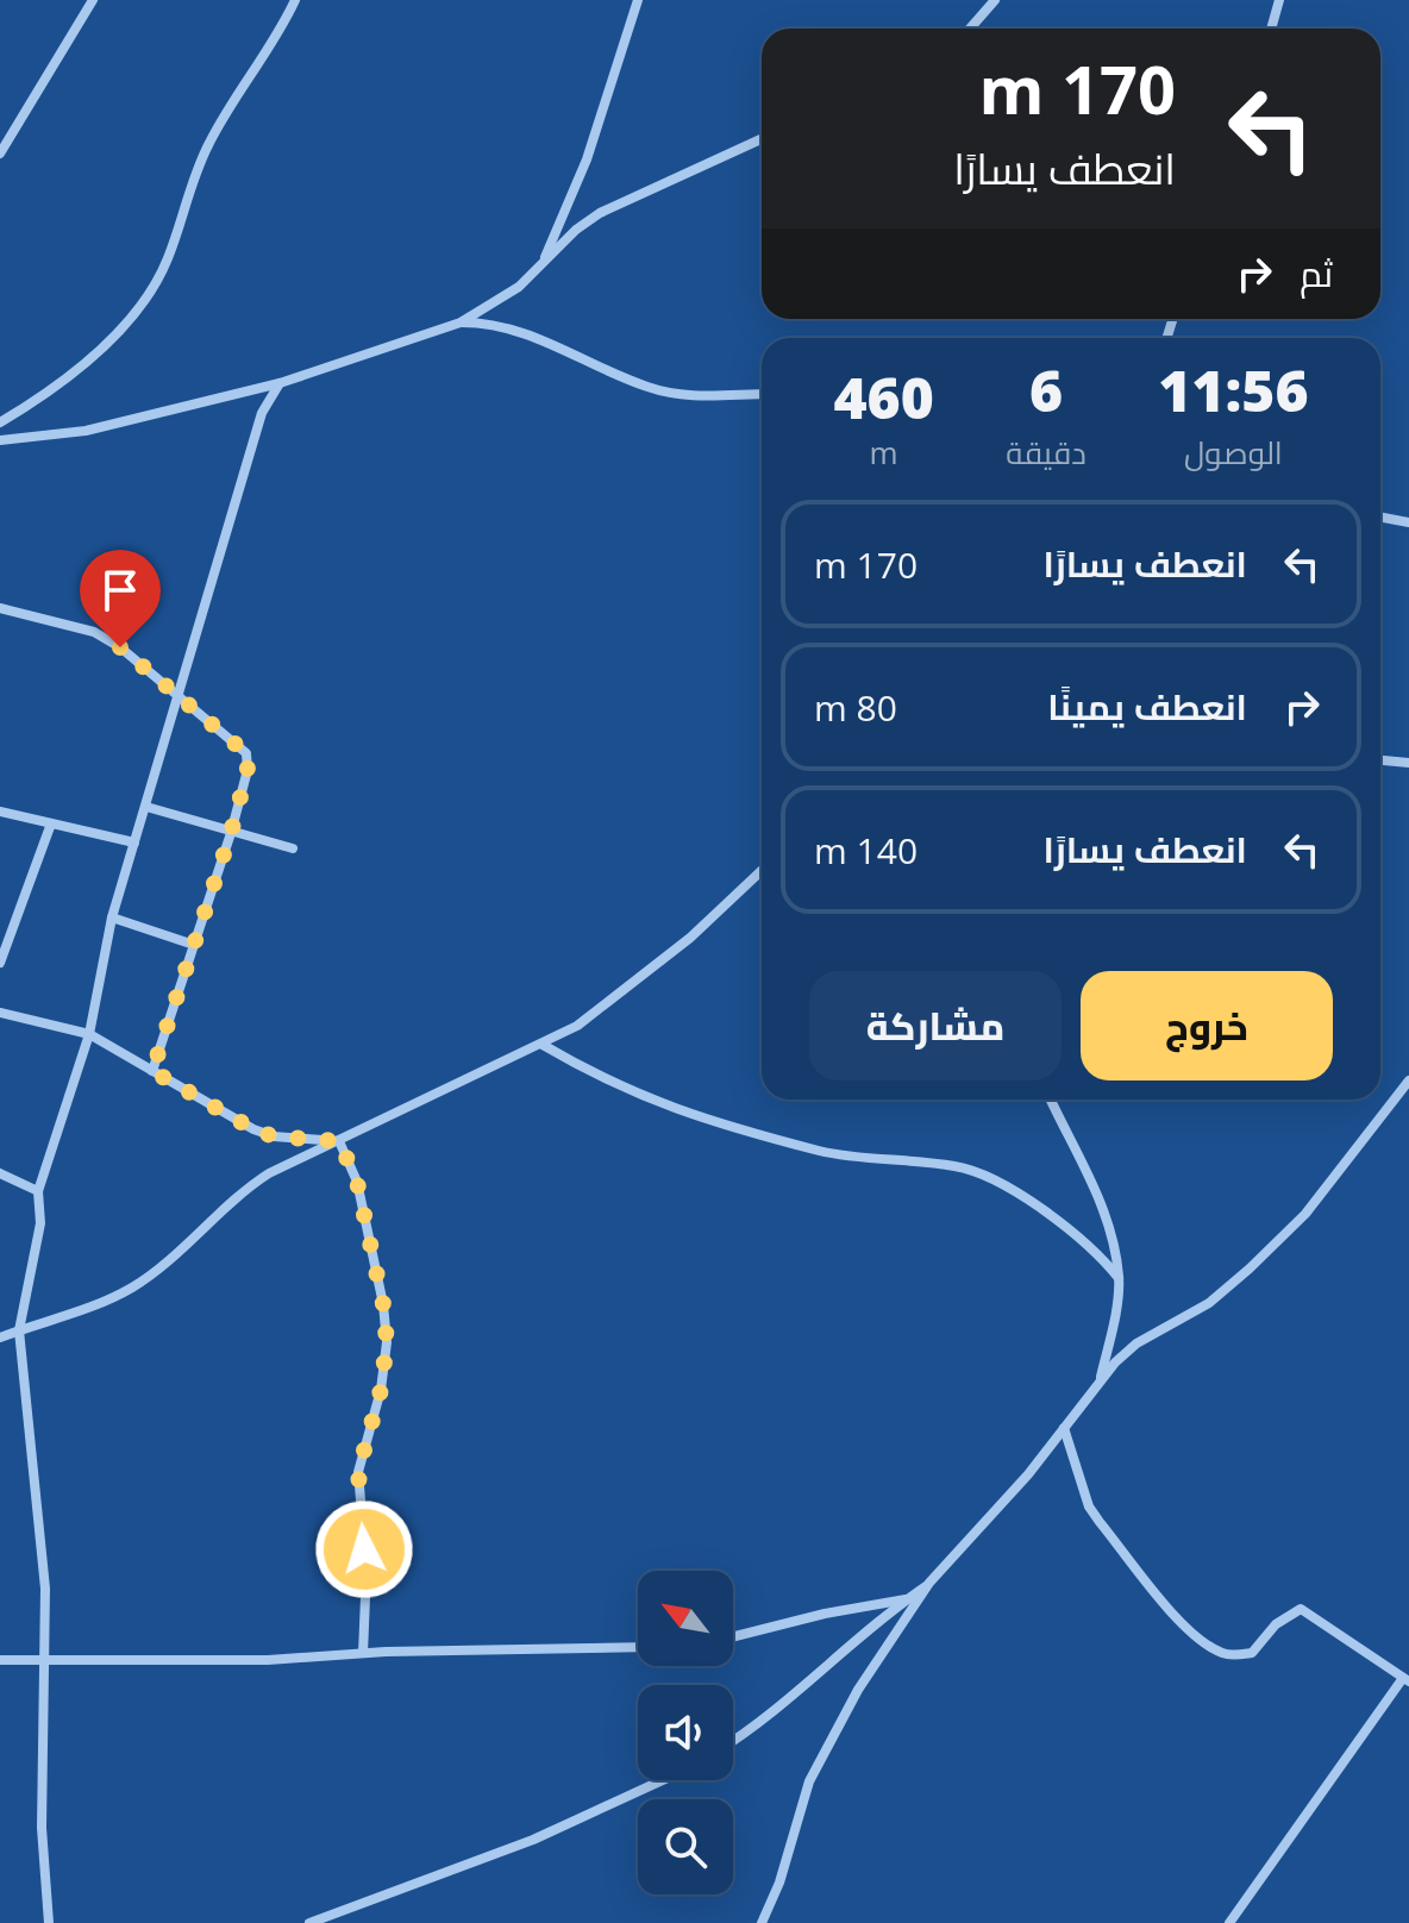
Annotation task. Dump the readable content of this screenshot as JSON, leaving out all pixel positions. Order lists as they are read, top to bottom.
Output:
{
  "north": "top left",
  "page": {
    "turn": ["170 m", "انعطف يسارًا"],
    "then": "ثم",
    "eta": [
      "11:56",
      "الوصول",
      "6",
      "دقيقة",
      "460",
      "m"
    ],
    "list": [
      {
        "name": "انعطف يسارًا",
        "value": "170 m"
      },
      {
        "name": "انعطف يمينًا",
        "value": "80 m"
      },
      {
        "name": "انعطف يسارًا",
        "value": "140 m"
      }
    ],
    "buttons": ["خروج", "مشاركة"]
  }
}
